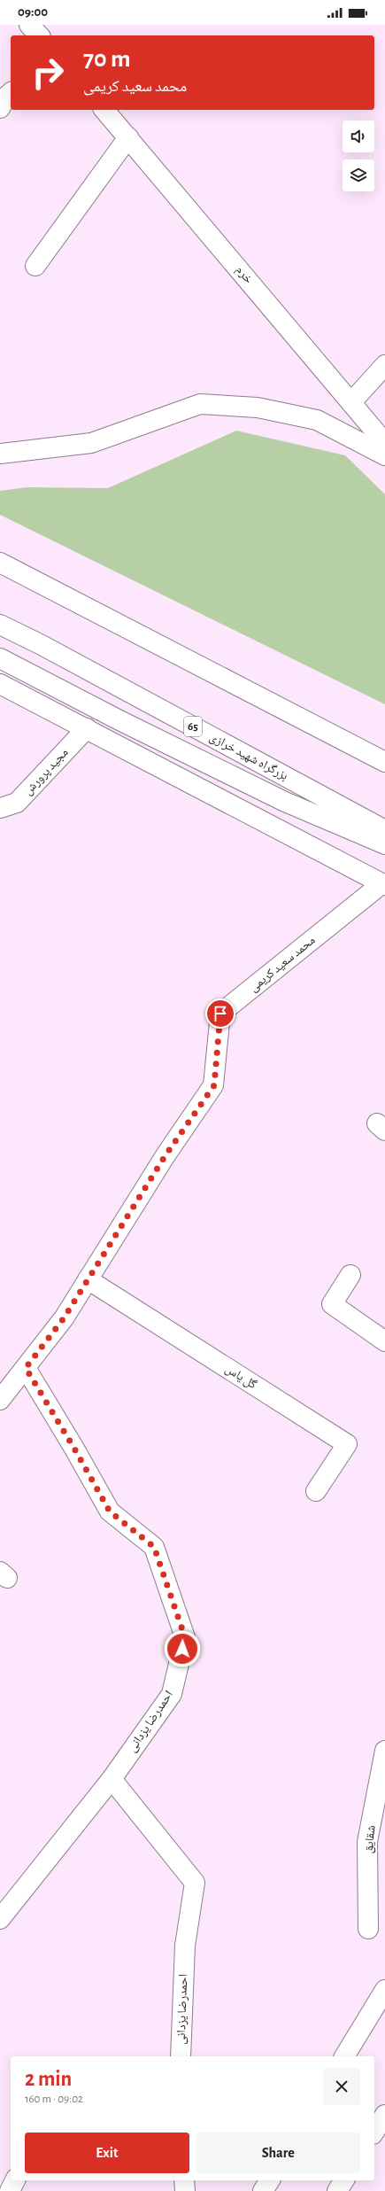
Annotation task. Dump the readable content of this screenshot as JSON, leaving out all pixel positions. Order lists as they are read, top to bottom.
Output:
{
  "streets": {
    "main road": [
      "خرم",
      "65",
      "بزرگراه شهید خرازی",
      "مجید پرورش",
      "محمد سعید کریمی",
      "گل یاس",
      "احمدرضا یزدانی",
      "شقایق"
    ]
  },
  "crossings": [
    ["محمد سعید کریمی", "گل یاس"],
    ["محمد سعید کریمی", "احمدرضا یزدانی"]
  ],
  "page": {
    "status": "09:00",
    "turn": ["70 m", "محمد سعید کریمی"],
    "heading": ["2 min", "160 m · 09:02"],
    "buttons": ["Exit", "Share"]
  }
}
